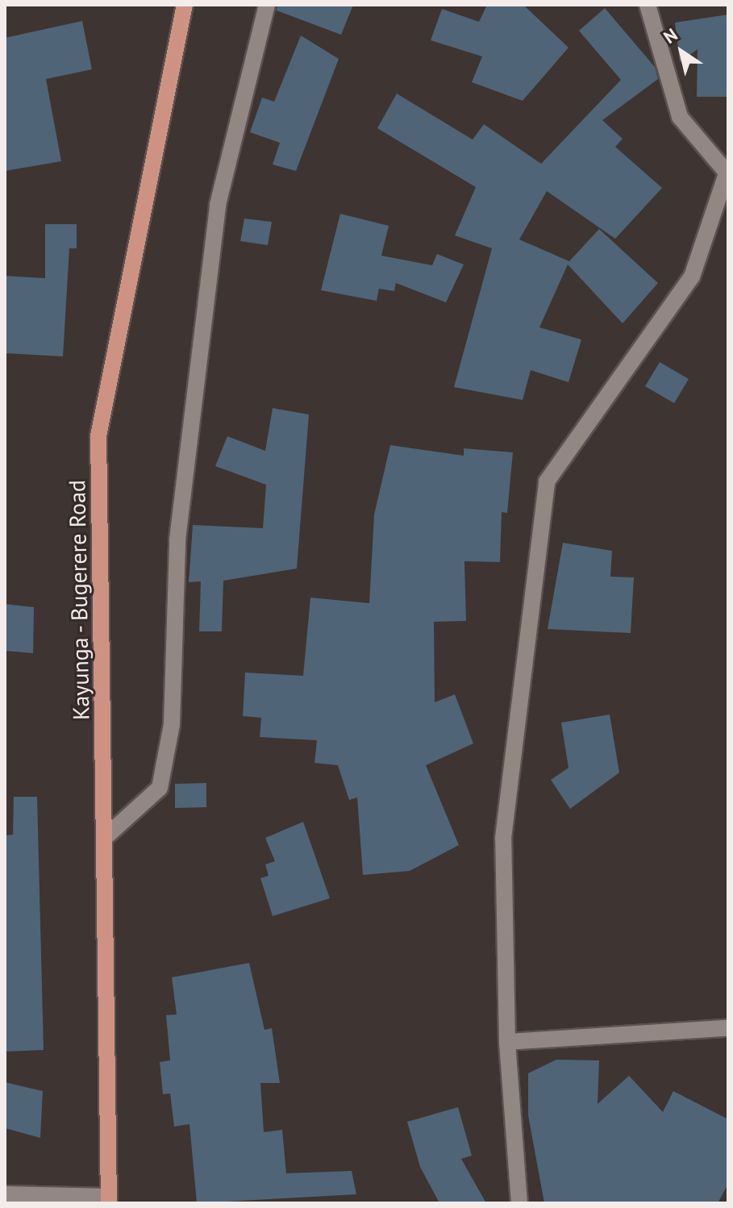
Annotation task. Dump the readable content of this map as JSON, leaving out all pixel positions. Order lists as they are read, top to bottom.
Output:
{
  "streets": {
    "main road": ["Kayunga - Bugerere Road"]
  },
  "north": "top left"
}
